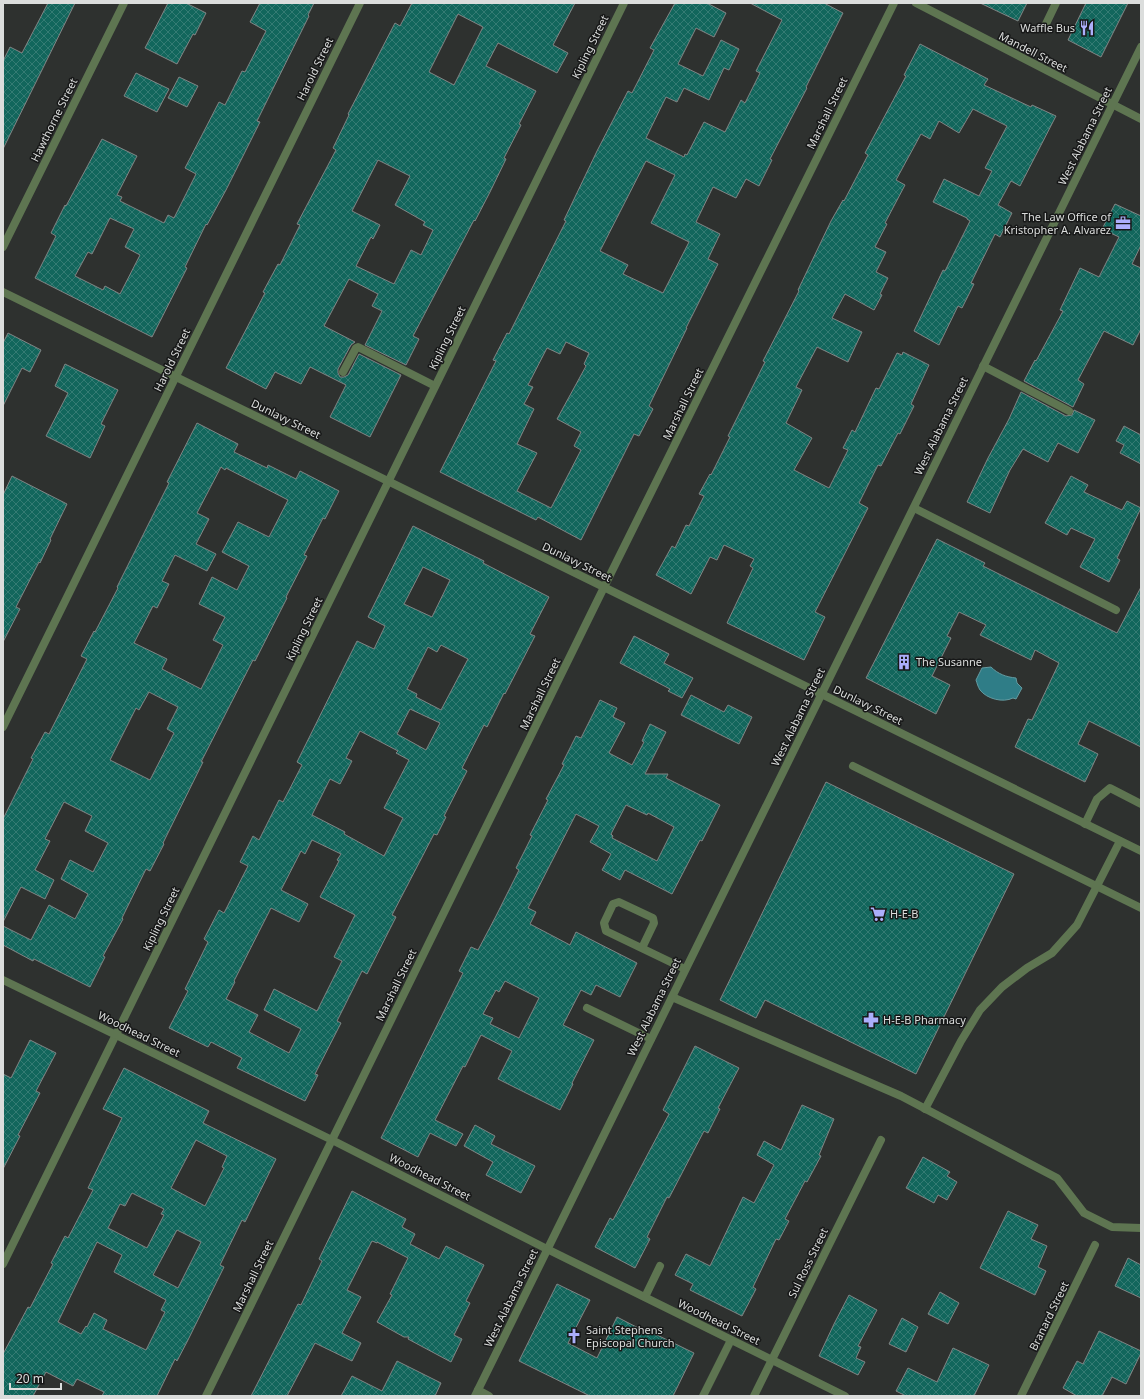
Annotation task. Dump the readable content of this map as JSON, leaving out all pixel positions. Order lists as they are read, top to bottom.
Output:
{
  "streets": {
    "street": [
      "Kipling Street",
      "Mandell Street",
      "Harold Street",
      "Marshall Street",
      "Hawthorne Street",
      "West Alabama Street",
      "Dunlavy Street",
      "Woodhead Street",
      "Sul Ross Street",
      "Branard Street"
    ]
  },
  "crossings": [
    ["Kipling Street", "Dunlavy Street"],
    ["Kipling Street", "Woodhead Street"],
    ["Mandell Street", "West Alabama Street"],
    ["Harold Street", "Dunlavy Street"],
    ["Marshall Street", "Dunlavy Street"],
    ["Marshall Street", "Woodhead Street"],
    ["West Alabama Street", "Dunlavy Street"],
    ["West Alabama Street", "Woodhead Street"],
    ["Woodhead Street", "Sul Ross Street"]
  ],
  "places": {
    "restaurant": ["Waffle Bus"],
    "office": ["The Law Office of Kristopher A. Alvarez"],
    "building": ["The Susanne"],
    "supermarket": ["H-E-B"],
    "pharmacy": ["H-E-B Pharmacy"],
    "church": ["Saint Stephens Episcopal Church"]
  },
  "scale_bar": "20 m"
}
